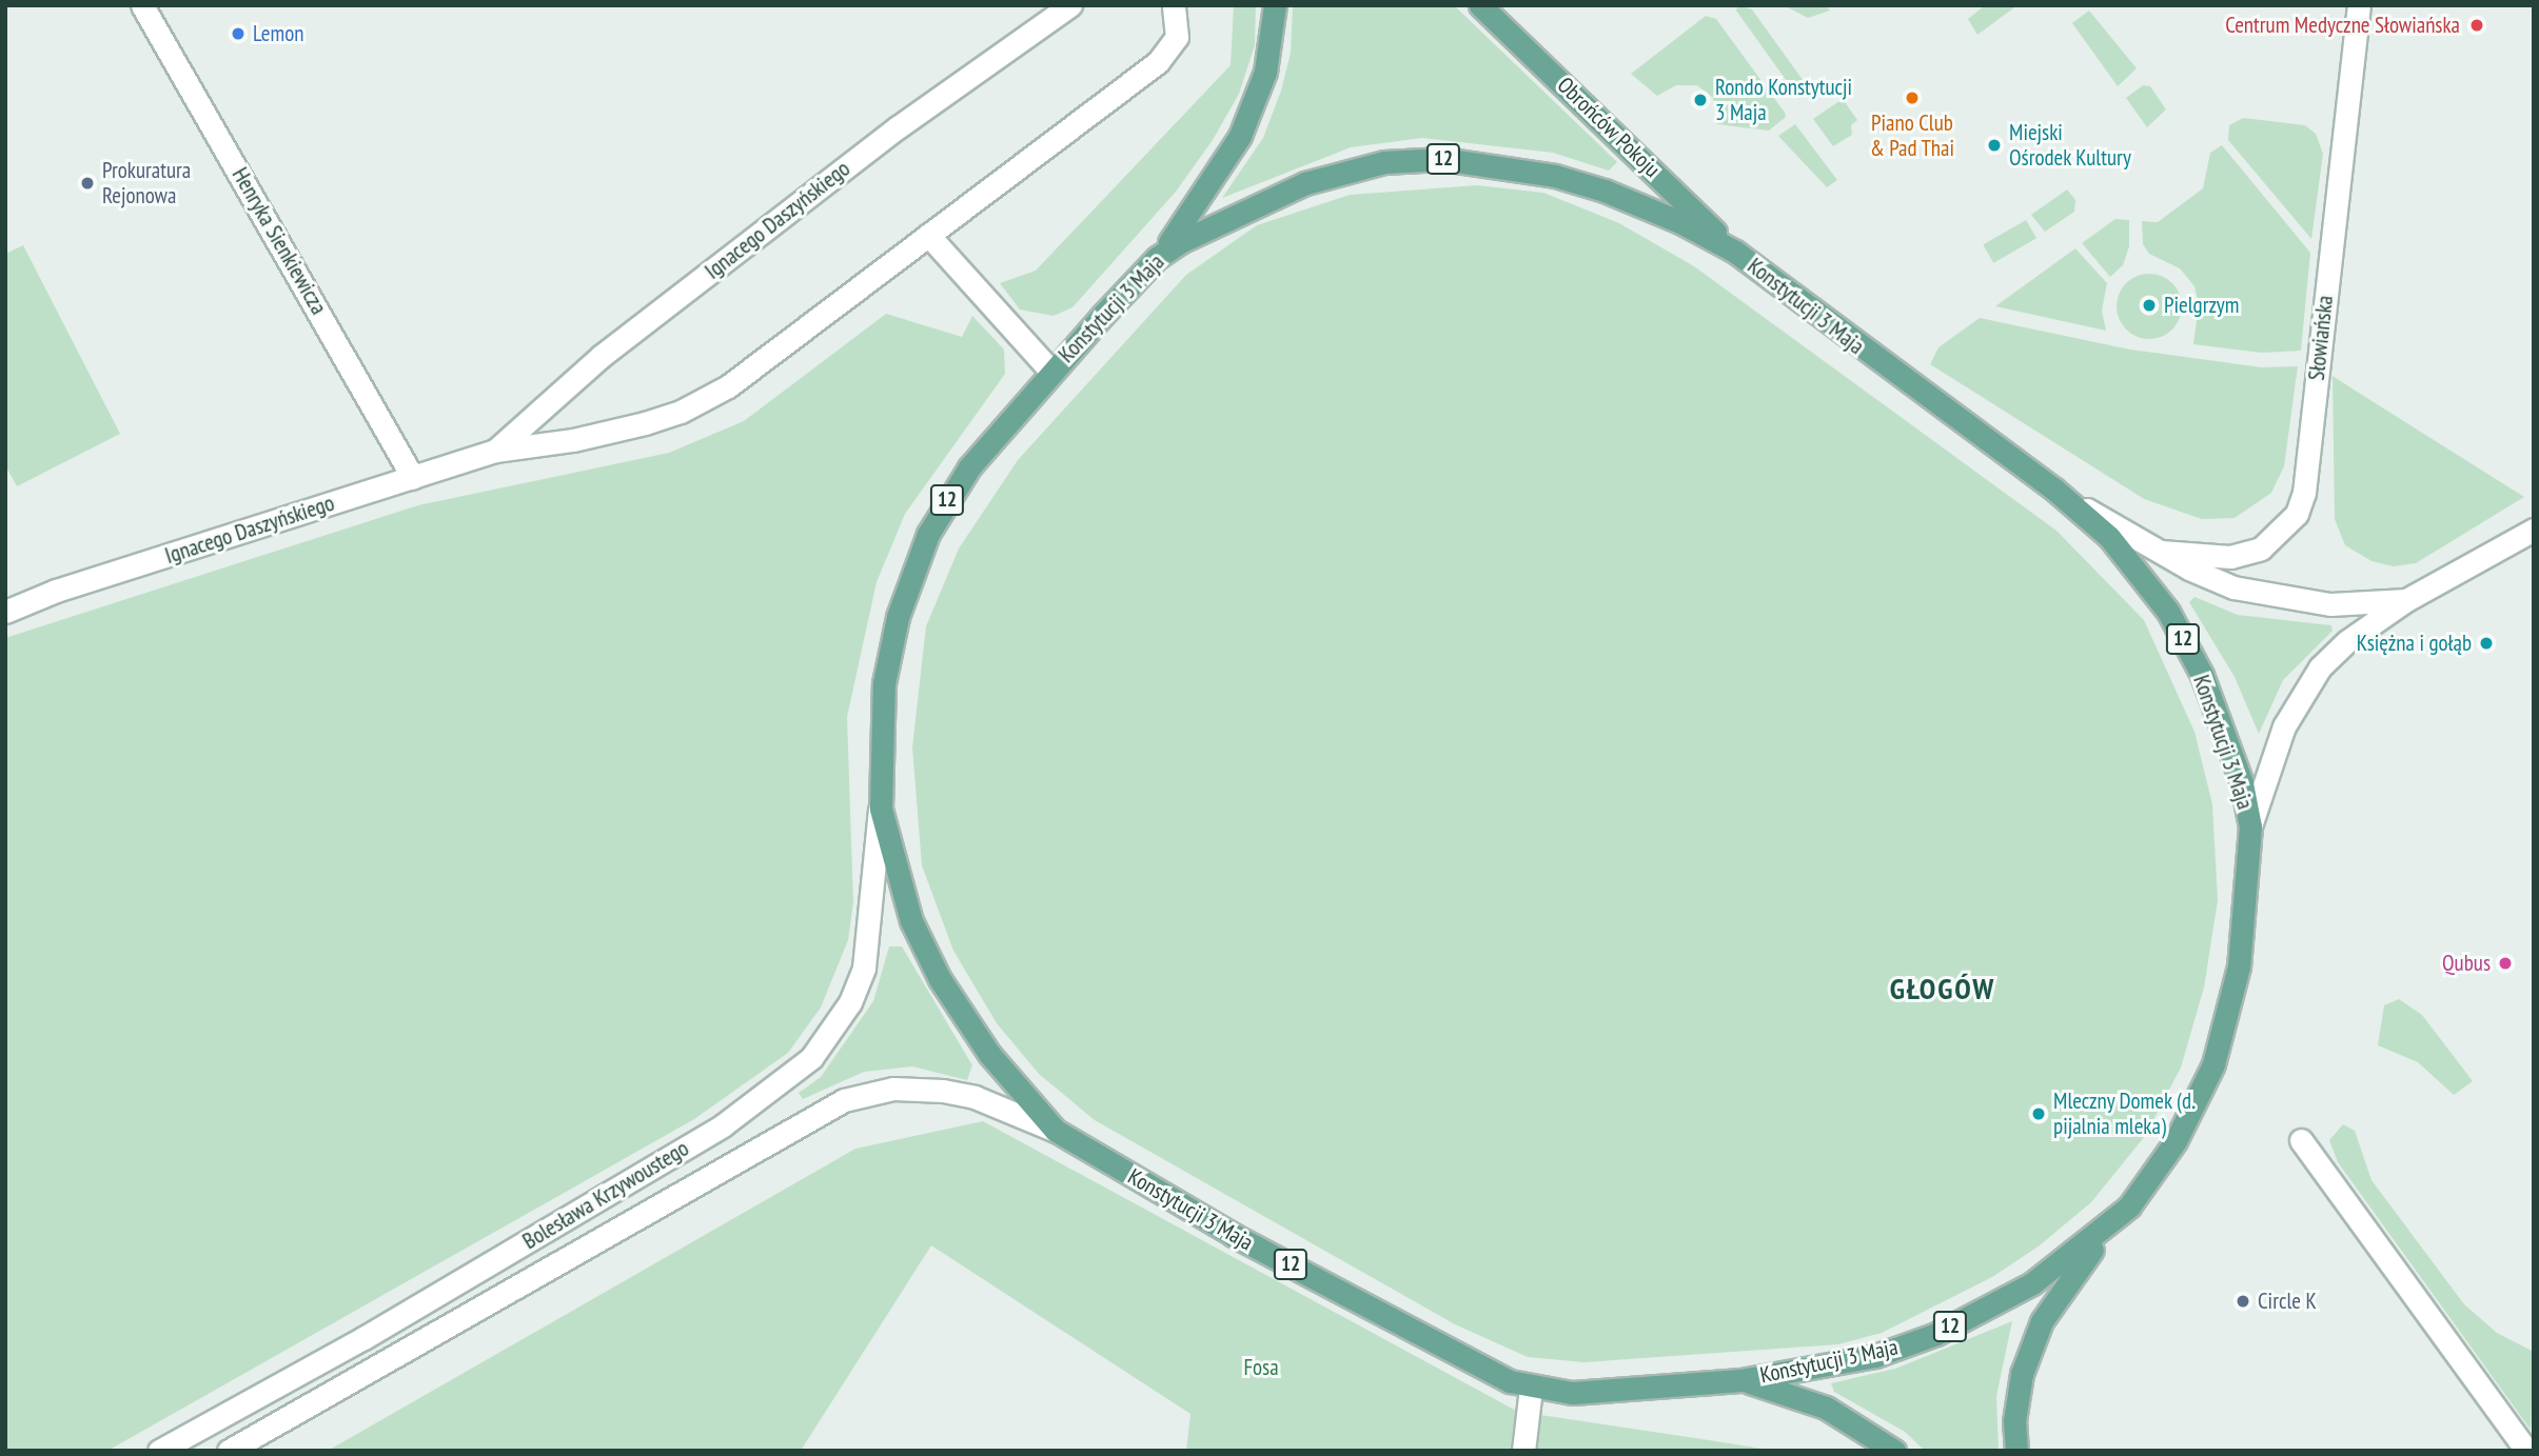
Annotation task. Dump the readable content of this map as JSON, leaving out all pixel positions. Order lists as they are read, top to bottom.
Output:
{
  "streets": {
    "main road": ["Obrońców Pokoju", "12", "Konstytucji 3 Maja"],
    "street": [
      "Ignacego Daszyńskiego",
      "Henryka Sienkiewicza",
      "Słowiańska",
      "Bolesława Krzywoustego"
    ]
  },
  "crossings": [
    ["Obrońców Pokoju", "Konstytucji 3 Maja"],
    ["12", "Konstytucji 3 Maja"],
    ["Ignacego Daszyńskiego", "Henryka Sienkiewicza"],
    ["Konstytucji 3 Maja", "Bolesława Krzywoustego"]
  ],
  "districts": ["GŁOGÓW"],
  "parks": ["Fosa"],
  "places": [
    "Centrum Medyczne Słowiańska",
    "Lemon",
    "Piano Club & Pad Thai",
    "Rondo Konstytucji 3 Maja",
    "Miejski Ośrodek Kultury",
    "Prokuratura Rejonowa",
    "Pielgrzym",
    "Księżna i gołąb",
    "Qubus",
    "Mleczny Domek (d. pijalnia mleka)",
    "Circle K"
  ]
}
